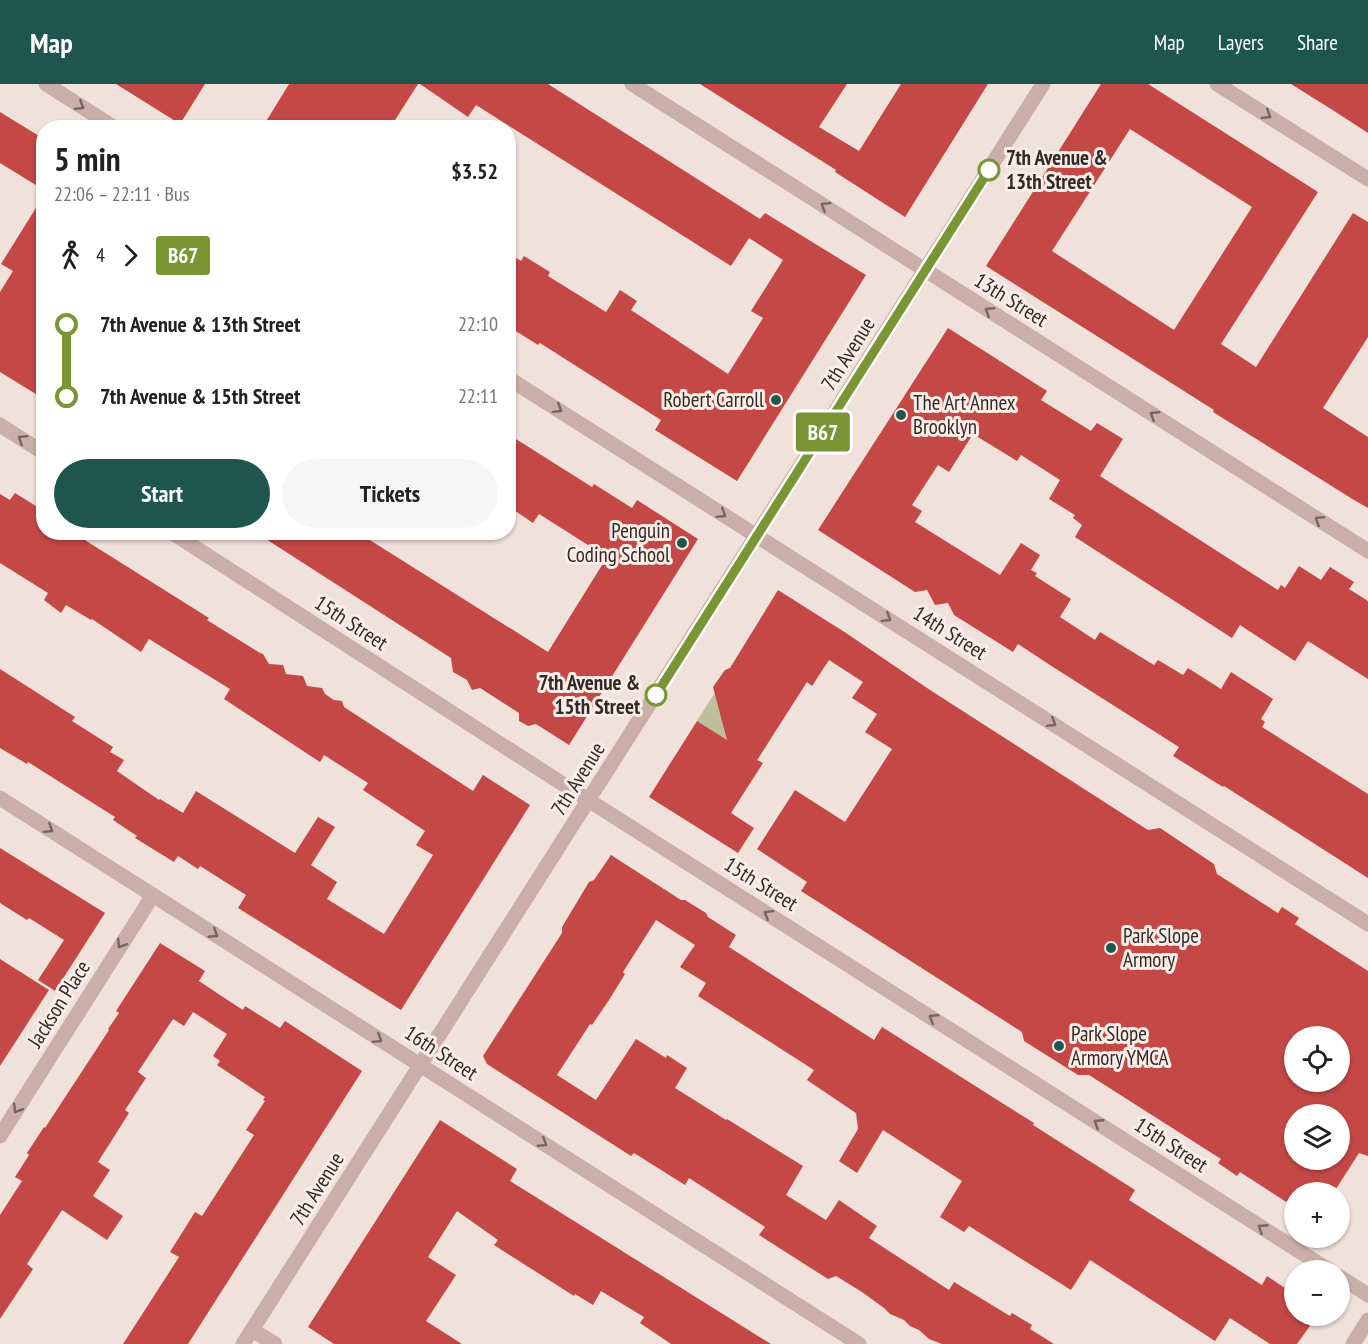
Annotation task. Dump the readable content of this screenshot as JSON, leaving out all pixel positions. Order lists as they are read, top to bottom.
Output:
{
  "streets": {
    "street": [
      "13th Street",
      "7th Avenue",
      "15th Street",
      "14th Street",
      "Jackson Place",
      "16th Street"
    ]
  },
  "crossings": [
    ["13th Street", "7th Avenue"],
    ["7th Avenue", "15th Street"],
    ["7th Avenue", "14th Street"],
    ["7th Avenue", "16th Street"],
    ["Jackson Place", "16th Street"]
  ],
  "one_way": [
    "13th Street",
    "15th Street",
    "14th Street",
    "Jackson Place",
    "16th Street"
  ],
  "places": [
    "7th Avenue & 13th Street",
    "Robert Carroll",
    "The Art Annex Brooklyn",
    "Penguin Coding School",
    "7th Avenue & 15th Street",
    "Park Slope Armory",
    "Park Slope Armory YMCA"
  ],
  "lines": ["bus line B67"],
  "page": {
    "header": "Map",
    "nav": ["Map", "Layers", "Share"],
    "on_map": "B67",
    "heading": ["5 min", "22:06 – 22:11 · Bus", "$3.52"],
    "legs": ["4", "B67"],
    "list": [
      {
        "name": "7th Avenue & 13th Street",
        "value": "22:10"
      },
      {
        "name": "7th Avenue & 15th Street",
        "value": "22:11"
      }
    ],
    "buttons": ["Start", "Tickets"],
    "map_buttons": ["+", "−"]
  }
}
